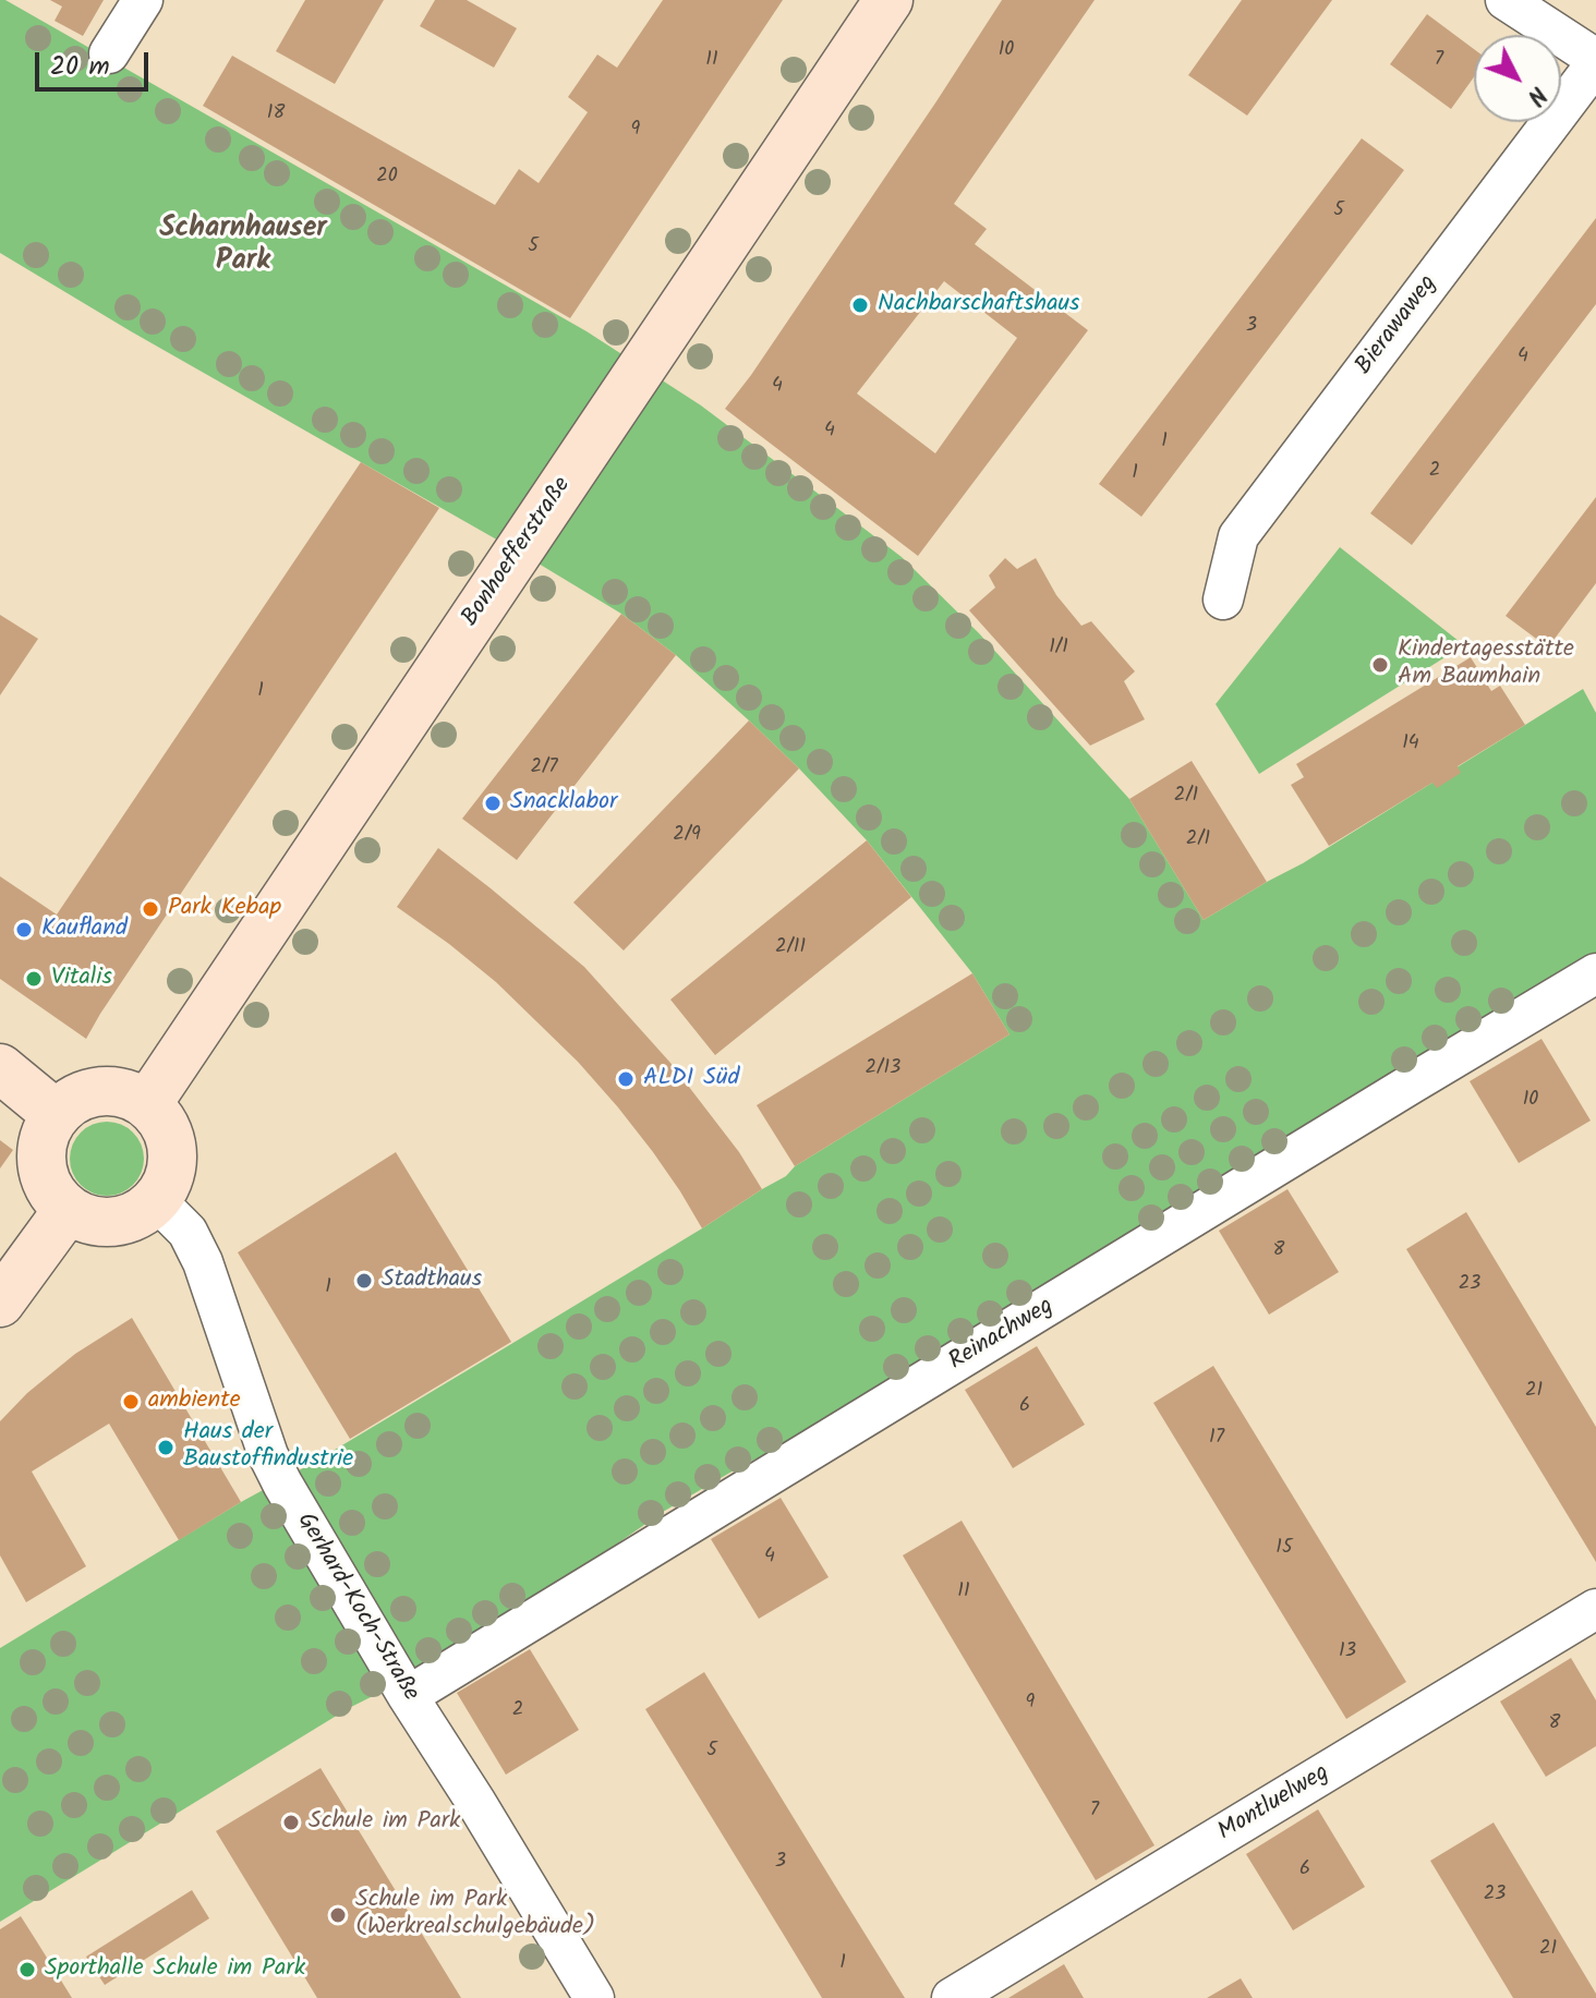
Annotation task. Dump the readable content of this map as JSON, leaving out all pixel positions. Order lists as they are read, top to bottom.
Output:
{
  "streets": {
    "main road": ["Bonhoefferstraße"],
    "street": [
      "Bierawaweg",
      "Reinachweg",
      "Gerhard-Koch-Straße",
      "Montluelweg"
    ]
  },
  "crossings": [
    ["Bonhoefferstraße", "Gerhard-Koch-Straße"],
    ["Reinachweg", "Gerhard-Koch-Straße"]
  ],
  "districts": ["Scharnhauser Park"],
  "places": [
    "Nachbarschaftshaus",
    "Kindertagesstätte Am Baumhain",
    "Snacklabor",
    "Park Kebap",
    "Kaufland",
    "Vitalis",
    "ALDI Süd",
    "Stadthaus",
    "ambiente",
    "Haus der Baustoffindustrie",
    "Schule im Park",
    "Schule im Park (Werkrealschulgebäude)",
    "Sporthalle Schule im Park"
  ],
  "house_numbers": [
    "10",
    "11",
    "7",
    "18",
    "9",
    "20",
    "5",
    "5",
    "3",
    "4",
    "4",
    "4",
    "1",
    "2",
    "1",
    "1/1",
    "1",
    "14",
    "2/7",
    "2/1",
    "2/9",
    "2/1",
    "2/11",
    "2/13",
    "10",
    "8",
    "23",
    "1",
    "21",
    "6",
    "17",
    "15",
    "4",
    "11",
    "13",
    "9",
    "2",
    "8",
    "5",
    "7",
    "3",
    "6",
    "23",
    "21",
    "1"
  ],
  "scale_bar": "20 m",
  "north": "bottom right"
}
